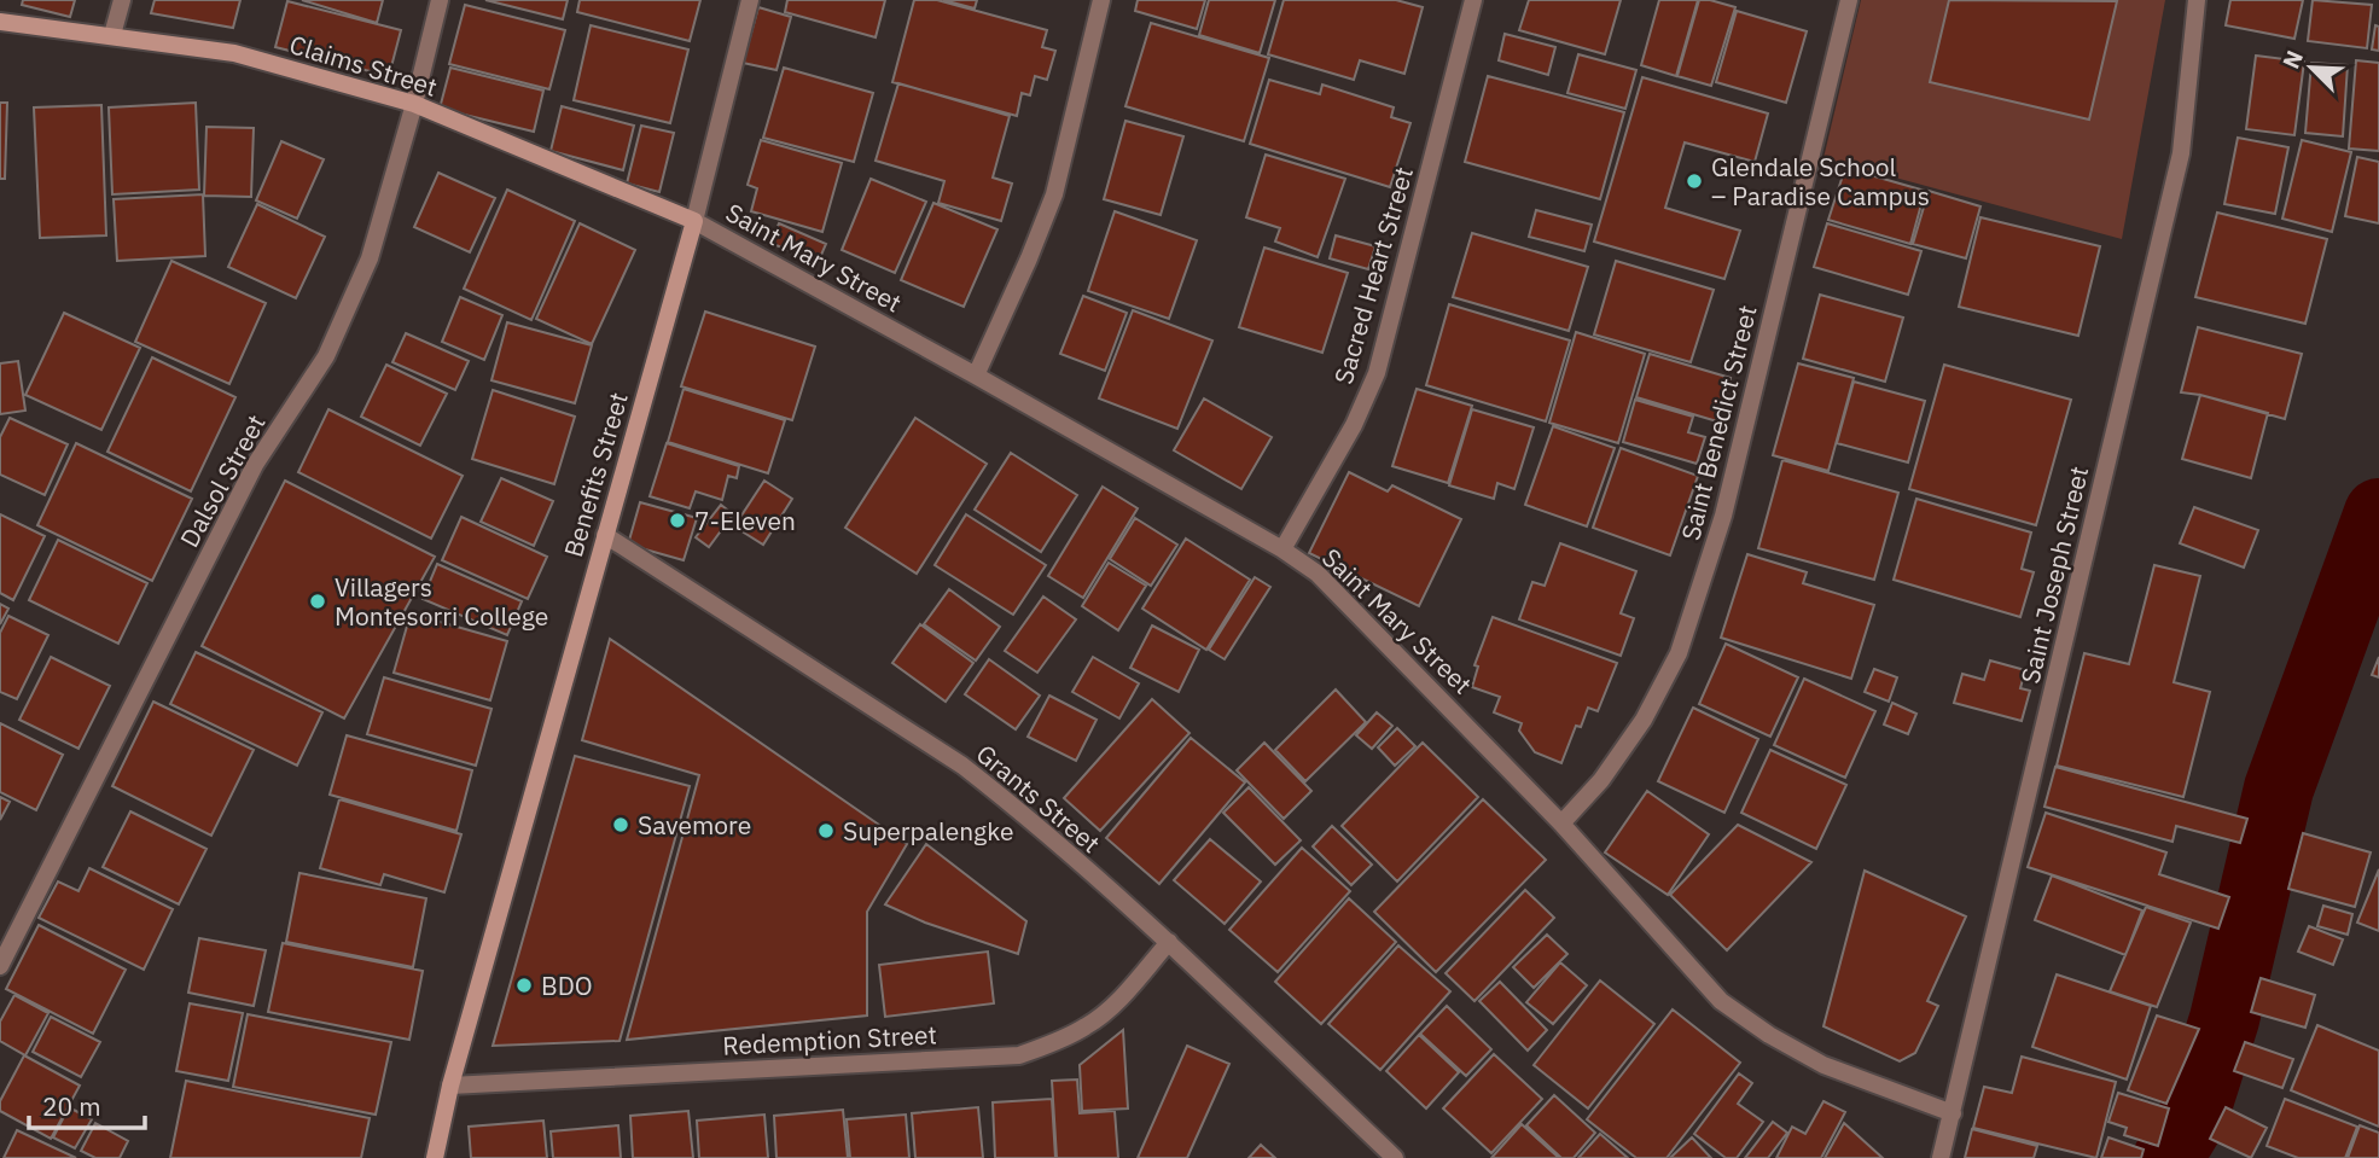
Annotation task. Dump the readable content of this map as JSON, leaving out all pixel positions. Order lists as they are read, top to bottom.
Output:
{
  "streets": {
    "street": [
      "Claims Street",
      "Saint Mary Street",
      "Sacred Heart Street",
      "Saint Benedict Street",
      "Benefits Street",
      "Dalsol Street",
      "Saint Joseph Street",
      "Grants Street",
      "Redemption Street"
    ]
  },
  "crossings": [
    ["Claims Street", "Saint Mary Street"],
    ["Claims Street", "Benefits Street"],
    ["Claims Street", "Dalsol Street"],
    ["Saint Mary Street", "Sacred Heart Street"],
    ["Saint Mary Street", "Saint Benedict Street"],
    ["Saint Mary Street", "Benefits Street"],
    ["Saint Mary Street", "Saint Joseph Street"],
    ["Benefits Street", "Grants Street"],
    ["Benefits Street", "Redemption Street"],
    ["Grants Street", "Redemption Street"]
  ],
  "places": [
    "Glendale School – Paradise Campus",
    "7-Eleven",
    "Villagers Montesorri College",
    "Savemore",
    "Superpalengke",
    "BDO"
  ],
  "scale_bar": "20 m",
  "north": "top left"
}
